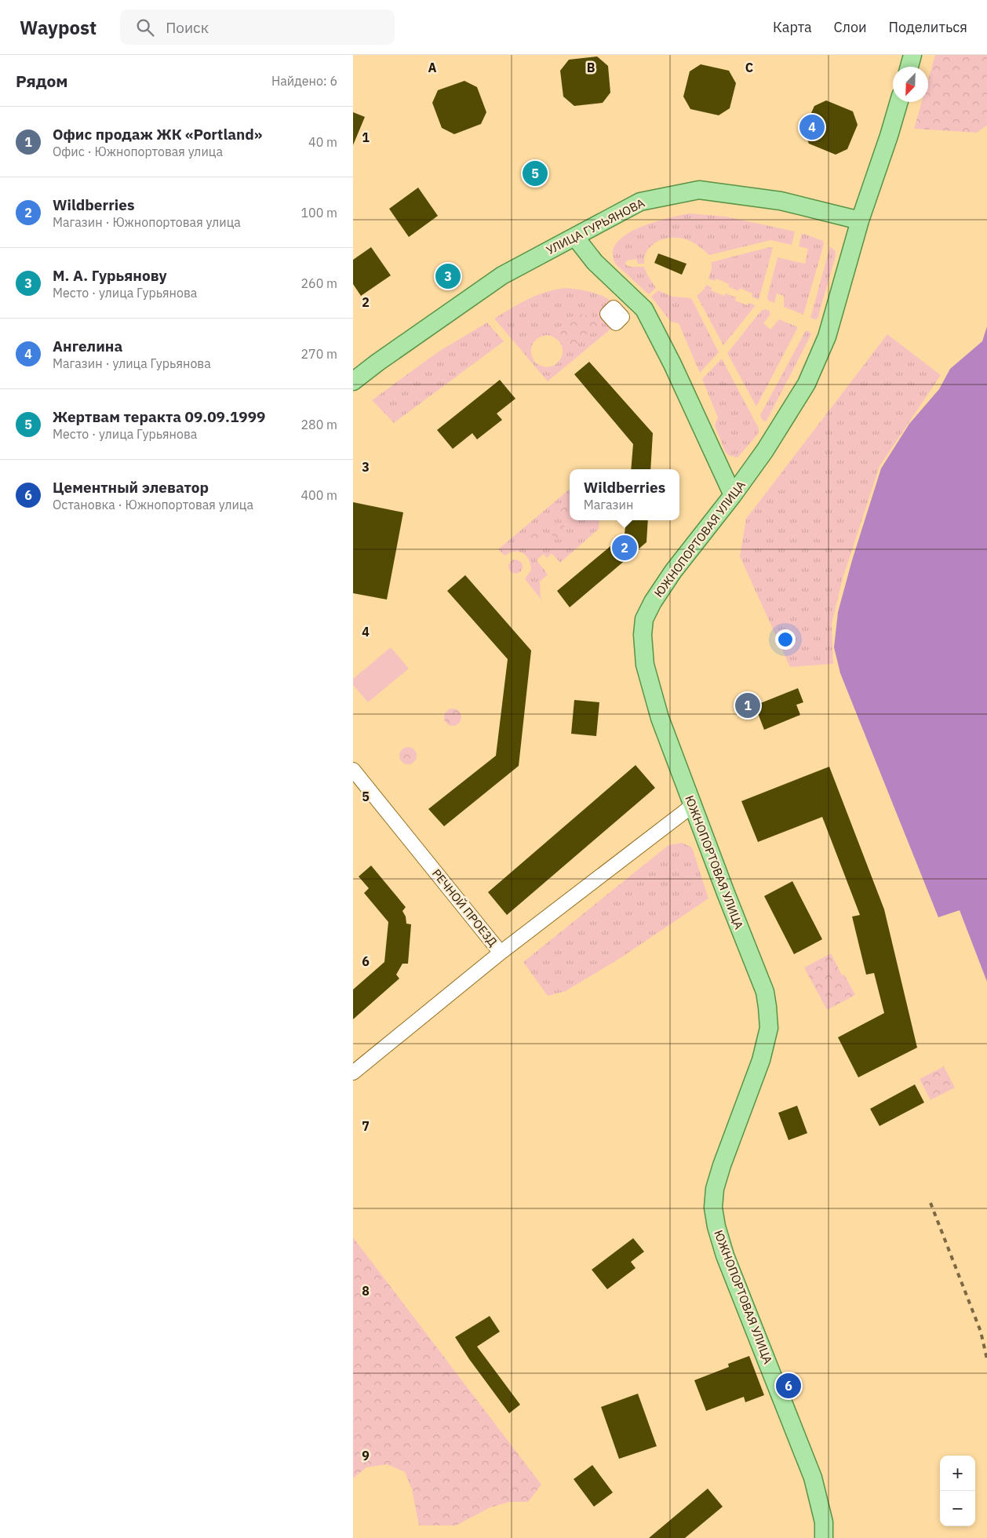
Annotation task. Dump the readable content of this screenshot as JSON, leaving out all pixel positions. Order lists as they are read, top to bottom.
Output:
{
  "streets": {
    "main road": ["УЛИЦА ГУРЬЯНОВА", "ЮЖНОПОРТОВАЯ УЛИЦА"],
    "street": ["РЕЧНОЙ ПРОЕЗД"]
  },
  "crossings": [
    ["УЛИЦА ГУРЬЯНОВА", "ЮЖНОПОРТОВАЯ УЛИЦА"]
  ],
  "north": "bottom left",
  "page": {
    "header": "Waypost",
    "search": "Поиск",
    "nav": ["Карта", "Слои", "Поделиться"],
    "heading": ["Рядом", "Найдено: 6"],
    "list": [
      {
        "mark": "1",
        "name": "Офис продаж ЖК «Portland»",
        "note": "Офис · Южнопортовая улица",
        "value": "40 m"
      },
      {
        "mark": "2",
        "name": "Wildberries",
        "note": "Магазин · Южнопортовая улица",
        "value": "100 m"
      },
      {
        "mark": "3",
        "name": "М. А. Гурьянову",
        "note": "Место · улица Гурьянова",
        "value": "260 m"
      },
      {
        "mark": "4",
        "name": "Ангелина",
        "note": "Магазин · улица Гурьянова",
        "value": "270 m"
      },
      {
        "mark": "5",
        "name": "Жертвам теракта 09.09.1999",
        "note": "Место · улица Гурьянова",
        "value": "280 m"
      },
      {
        "mark": "6",
        "name": "Цементный элеватор",
        "note": "Остановка · Южнопортовая улица",
        "value": "400 m"
      }
    ],
    "pins": [
      "4",
      "5",
      "3",
      "2",
      "1",
      "6"
    ],
    "popup": ["Wildberries", "Магазин"],
    "map_buttons": ["+", "−"]
  },
  "grid": {
    "columns": ["A", "B", "C"],
    "rows": [
      "1",
      "2",
      "3",
      "4",
      "5",
      "6",
      "7",
      "8",
      "9"
    ]
  }
}
